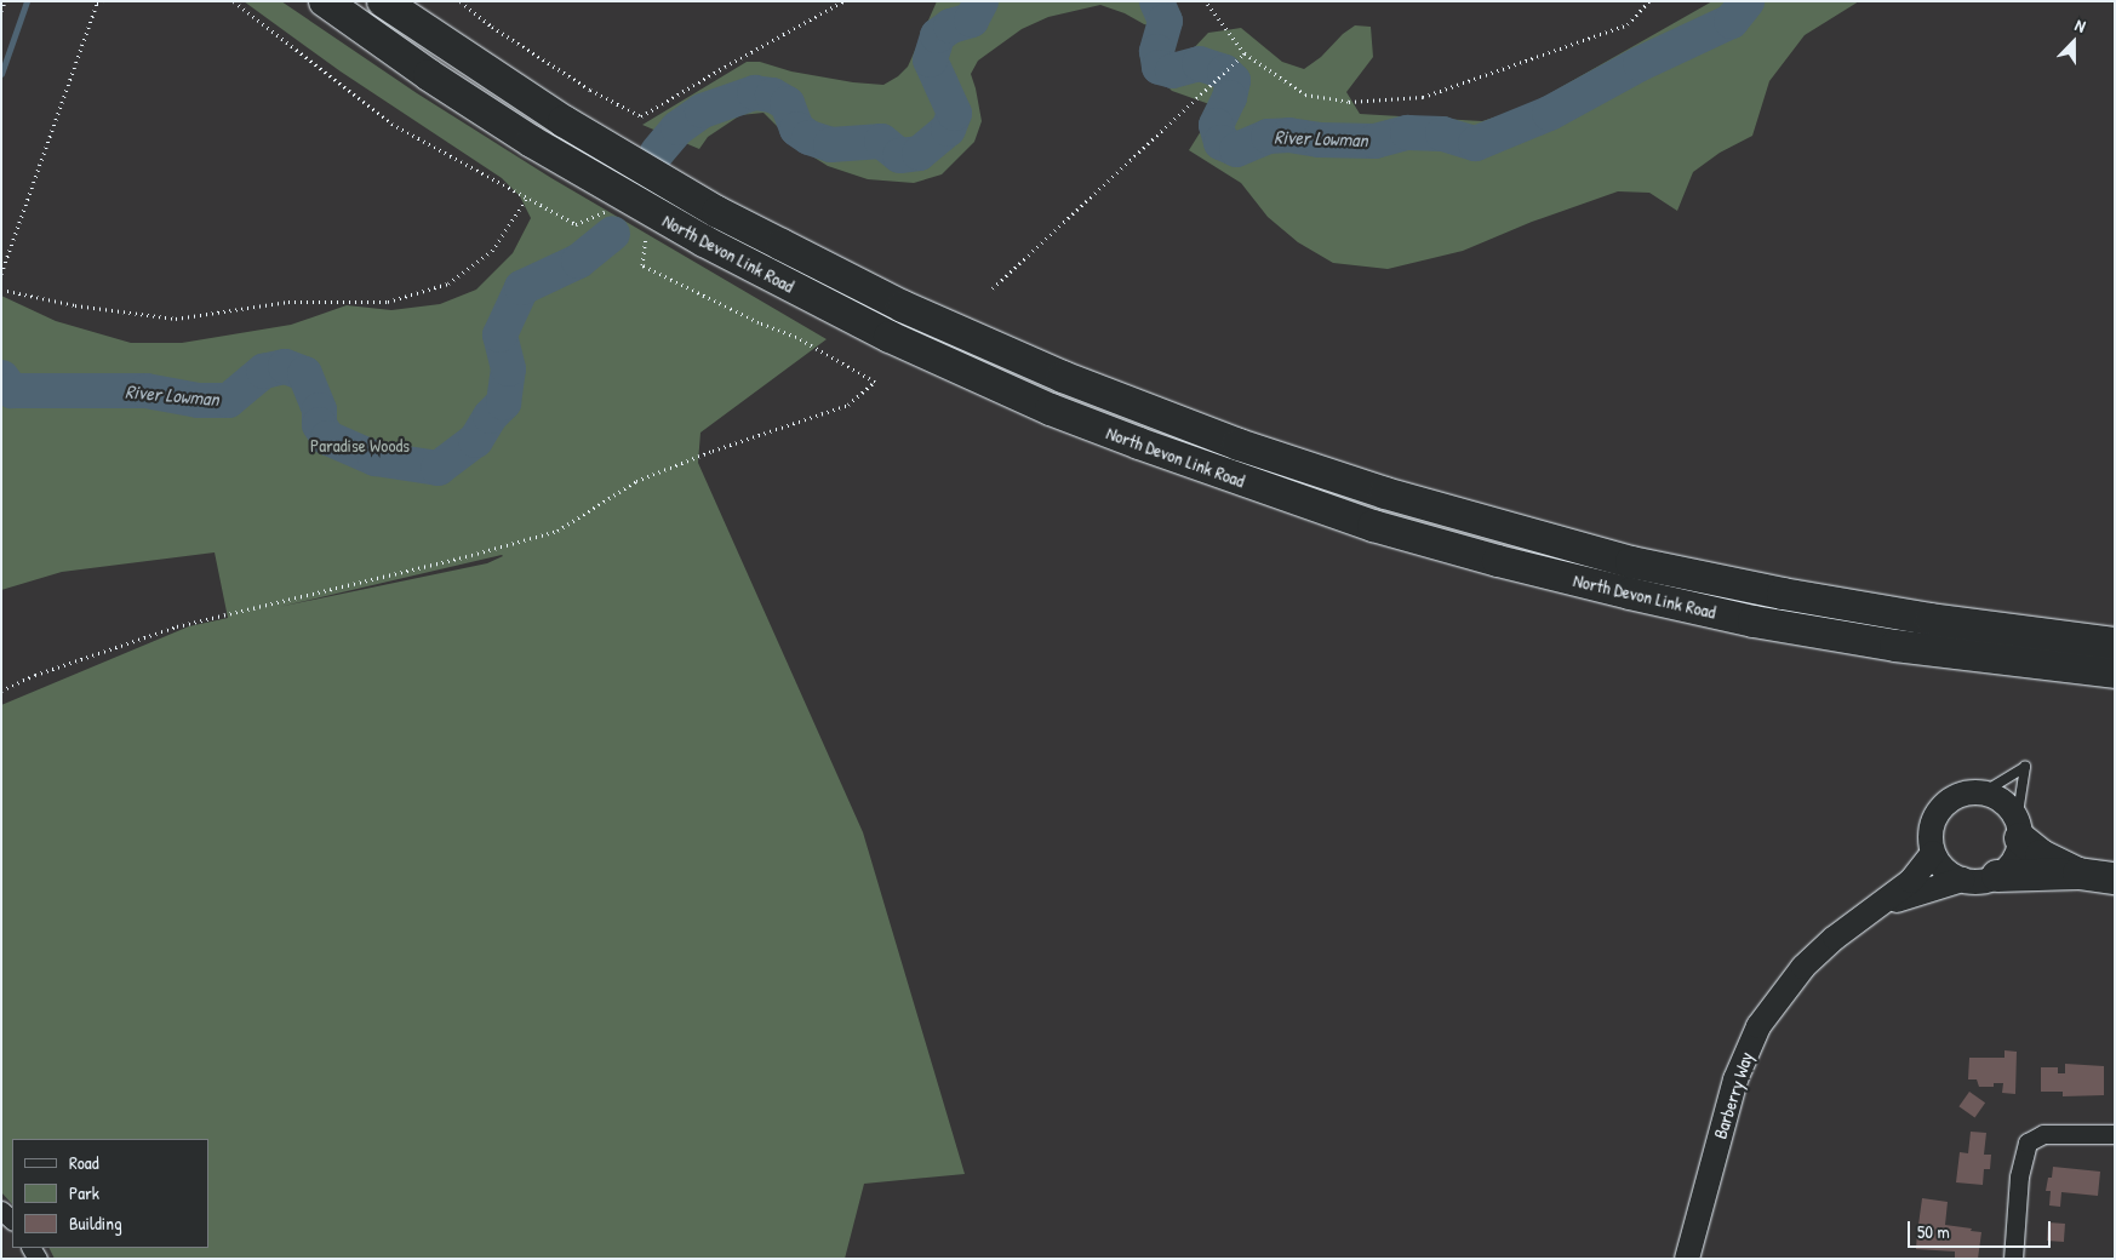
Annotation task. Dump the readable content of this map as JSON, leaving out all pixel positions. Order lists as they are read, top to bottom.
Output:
{
  "streets": {
    "highway": ["North Devon Link Road"],
    "street": ["Barberry Way"]
  },
  "water": ["River Lowman"],
  "parks": ["Paradise Woods"],
  "legend": ["Road", "Park", "Building"],
  "scale_bar": "50 m",
  "north": "top"
}
